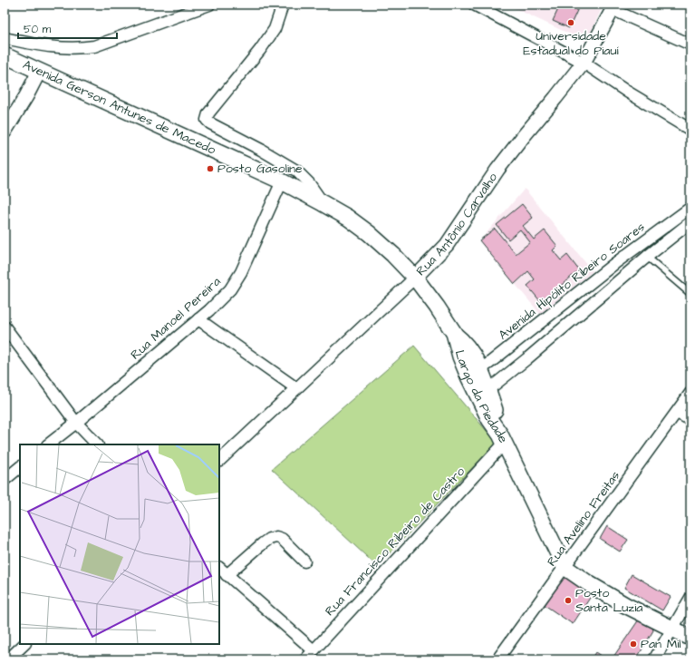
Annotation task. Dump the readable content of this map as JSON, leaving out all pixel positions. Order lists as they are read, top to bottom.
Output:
{
  "streets": {
    "main road": ["Avenida Gerson Antunes de Macedo", "Largo da Piedade"],
    "street": [
      "Rua Antônio Carvalho",
      "Avenida Hipólito Ribeiro Soares",
      "Rua Manoel Pereira",
      "Rua Avelino Freitas",
      "Rua Francisco Ribeiro de Castro"
    ]
  },
  "crossings": [
    ["Avenida Gerson Antunes de Macedo", "Rua Antônio Carvalho"],
    ["Avenida Gerson Antunes de Macedo", "Rua Manoel Pereira"],
    ["Avenida Gerson Antunes de Macedo", "Largo da Piedade"],
    ["Rua Antônio Carvalho", "Largo da Piedade"],
    ["Avenida Hipólito Ribeiro Soares", "Largo da Piedade"],
    ["Largo da Piedade", "Rua Avelino Freitas"],
    ["Largo da Piedade", "Rua Francisco Ribeiro de Castro"]
  ],
  "places": [
    "Universidade Estadual do Piauí",
    "Posto Gasoline",
    "Posto Santa Luzia",
    "Pan Mil"
  ],
  "scale_bar": "50 m"
}
